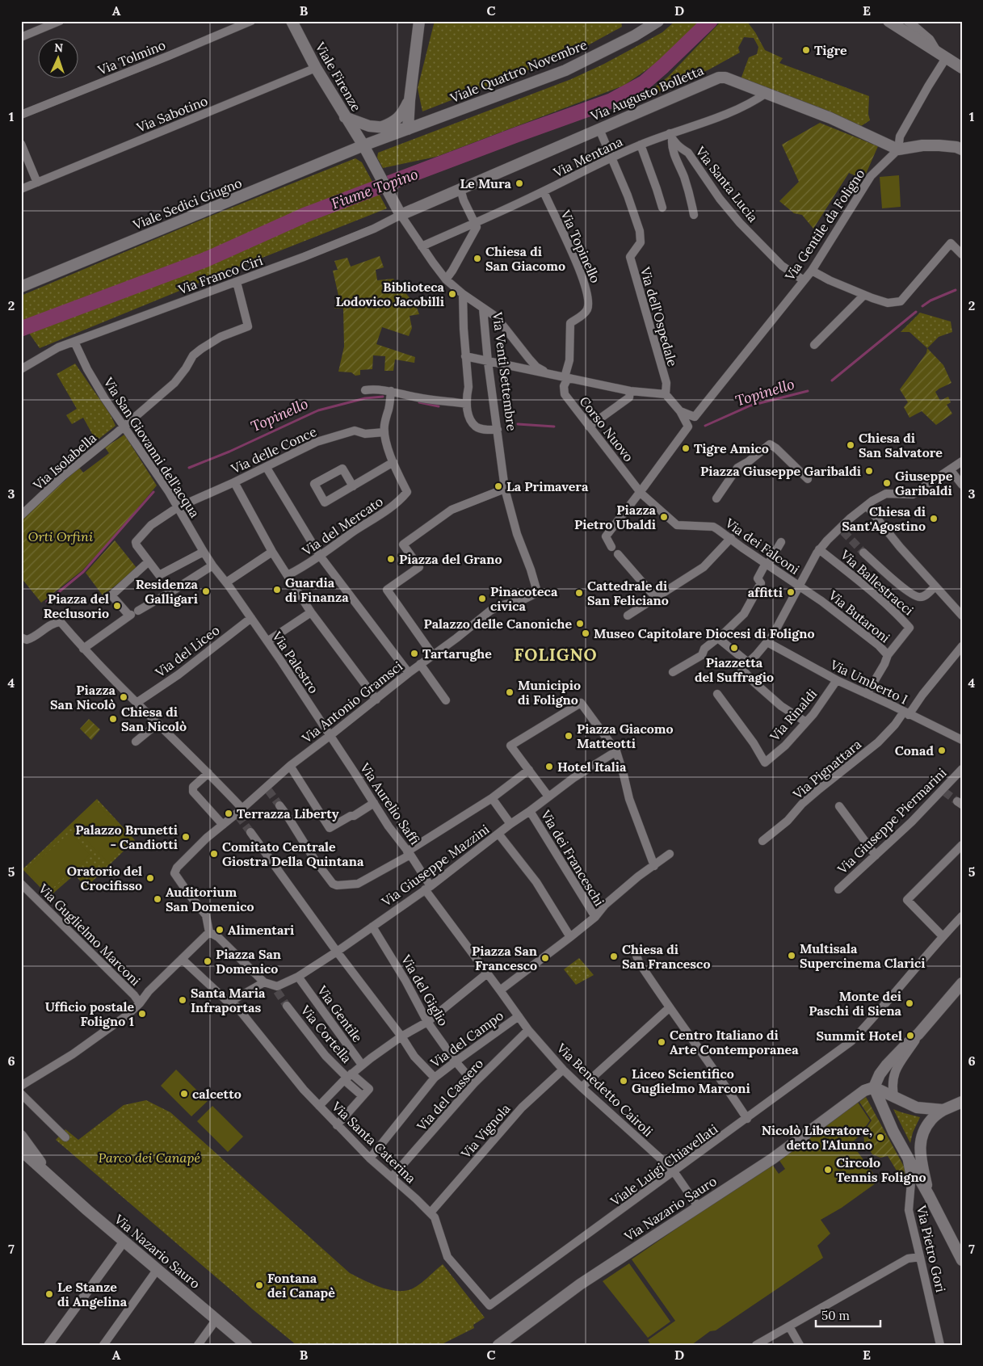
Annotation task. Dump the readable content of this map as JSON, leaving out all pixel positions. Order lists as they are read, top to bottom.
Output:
{
  "streets": {
    "main road": [
      "Viale Quattro Novembre",
      "Viale Firenze",
      "Via Augusto Bolletta",
      "Viale Sedici Giugno",
      "Via Venti Settembre",
      "Via Nazario Sauro"
    ],
    "street": [
      "Via Tolmino",
      "Via Sabotino",
      "Via Mentana",
      "Via Santa Lucia",
      "Via Gentile da Foligno",
      "Via Topinello",
      "Via Franco Ciri",
      "Via dell'Ospedale",
      "Corso Nuovo",
      "Via San Giovanni dell'acqua",
      "Via delle Conce",
      "Via Isolabella",
      "Via del Mercato",
      "Via dei Falconi",
      "Via Ballestracci",
      "Via Butaroni",
      "Via del Liceo",
      "Via Palestro",
      "Via Umberto I",
      "Via Antonio Gramsci",
      "Via Rinaldi",
      "Via Pignattara",
      "Via Aurelio Saffi",
      "Via Giuseppe Piermarini",
      "Via dei Franceschi",
      "Via Giuseppe Mazzini",
      "Via Guglielmo Marconi",
      "Via del Giglio",
      "Via Gentile",
      "Via Cortella",
      "Via del Campo",
      "Via Benedetto Cairoli",
      "Via del Cassero",
      "Via Vignola",
      "Via Santa Caterina",
      "Viale Luigi Chiavellati",
      "Via Pietro Gori"
    ]
  },
  "crossings": [
    ["Viale Quattro Novembre", "Viale Firenze"],
    ["Viale Quattro Novembre", "Viale Sedici Giugno"],
    ["Viale Quattro Novembre", "Via Venti Settembre"],
    ["Viale Firenze", "Via Sabotino"],
    ["Viale Firenze", "Viale Sedici Giugno"],
    ["Viale Firenze", "Via Venti Settembre"],
    ["Via Augusto Bolletta", "Via Mentana"],
    ["Via Augusto Bolletta", "Via Gentile da Foligno"],
    ["Via Augusto Bolletta", "Via Franco Ciri"],
    ["Via Augusto Bolletta", "Via Venti Settembre"],
    ["Via Mentana", "Via Santa Lucia"],
    ["Via Mentana", "Via Topinello"],
    ["Via Mentana", "Via dell'Ospedale"],
    ["Via Mentana", "Via Venti Settembre"],
    ["Via Santa Lucia", "Via Gentile da Foligno"],
    ["Viale Sedici Giugno", "Via Venti Settembre"],
    ["Via Topinello", "Corso Nuovo"],
    ["Via Franco Ciri", "Via Venti Settembre"],
    ["Via Franco Ciri", "Via San Giovanni dell'acqua"],
    ["Via Franco Ciri", "Via Isolabella"],
    ["Via Venti Settembre", "Via Antonio Gramsci"],
    ["Corso Nuovo", "Via dei Falconi"],
    ["Via San Giovanni dell'acqua", "Via delle Conce"],
    ["Via San Giovanni dell'acqua", "Via Isolabella"],
    ["Via San Giovanni dell'acqua", "Via Palestro"],
    ["Via dei Falconi", "Via Butaroni"],
    ["Via Ballestracci", "Via Butaroni"],
    ["Via Butaroni", "Via Umberto I"],
    ["Via del Liceo", "Via Palestro"],
    ["Via Palestro", "Via Antonio Gramsci"],
    ["Via Palestro", "Via Aurelio Saffi"],
    ["Via Umberto I", "Via Rinaldi"],
    ["Via Umberto I", "Via Pignattara"],
    ["Via Antonio Gramsci", "Via Aurelio Saffi"],
    ["Via Aurelio Saffi", "Via Giuseppe Mazzini"],
    ["Via Aurelio Saffi", "Via Benedetto Cairoli"],
    ["Via dei Franceschi", "Via Giuseppe Mazzini"],
    ["Via Giuseppe Mazzini", "Via del Giglio"],
    ["Via Giuseppe Mazzini", "Via Gentile"],
    ["Via Giuseppe Mazzini", "Via Benedetto Cairoli"],
    ["Via del Giglio", "Via del Campo"],
    ["Via del Giglio", "Via del Cassero"],
    ["Via Cortella", "Via Santa Caterina"],
    ["Via del Campo", "Via Benedetto Cairoli"],
    ["Via del Campo", "Via Santa Caterina"],
    ["Via Benedetto Cairoli", "Via del Cassero"],
    ["Via Benedetto Cairoli", "Via Vignola"],
    ["Via Benedetto Cairoli", "Viale Luigi Chiavellati"],
    ["Via Benedetto Cairoli", "Via Nazario Sauro"],
    ["Via del Cassero", "Via Santa Caterina"],
    ["Via Vignola", "Via Santa Caterina"],
    ["Via Santa Caterina", "Viale Luigi Chiavellati"]
  ],
  "districts": ["FOLIGNO"],
  "water": ["Fiume Topino", "Topinello"],
  "parks": ["Orti Orfini", "Parco dei Canapé"],
  "places": [
    "Tigre",
    "Le Mura",
    "Chiesa di San Giacomo",
    "Biblioteca Lodovico Jacobilli",
    "Chiesa di San Salvatore",
    "Tigre Amico",
    "Piazza Giuseppe Garibaldi",
    "Giuseppe Garibaldi",
    "La Primavera",
    "Piazza Pietro Ubaldi",
    "Chiesa di Sant'Agostino",
    "Piazza del Grano",
    "Guardia di Finanza",
    "Residenza Galligari",
    "affitti",
    "Cattedrale di San Feliciano",
    "Pinacoteca civica",
    "Piazza del Reclusorio",
    "Palazzo delle Canoniche",
    "Museo Capitolare Diocesi di Foligno",
    "Piazzetta del Suffragio",
    "Tartarughe",
    "Municipio di Foligno",
    "Piazza San Nicolò",
    "Chiesa di San Nicolò",
    "Piazza Giacomo Matteotti",
    "Conad",
    "Hotel Italia",
    "Terrazza Liberty",
    "Palazzo Brunetti - Candiotti",
    "Comitato Centrale Giostra Della Quintana",
    "Oratorio del Crocifisso",
    "Auditorium San Domenico",
    "Alimentari",
    "Multisala Supercinema Clarici",
    "Chiesa di San Francesco",
    "Piazza San Francesco",
    "Piazza San Domenico",
    "Santa Maria Infraportas",
    "Monte dei Paschi di Siena",
    "Ufficio postale Foligno 1",
    "Summit Hotel",
    "Centro Italiano di Arte Contemporanea",
    "Liceo Scientifico Guglielmo Marconi",
    "calcetto",
    "Nicolò Liberatore, detto l'Alunno",
    "Circolo Tennis Foligno",
    "Fontana dei Canapè",
    "Le Stanze di Angelina"
  ],
  "scale_bar": "50 m",
  "north": "top",
  "grid": {
    "columns": [
      "A",
      "B",
      "C",
      "D",
      "E"
    ],
    "rows": [
      "1",
      "2",
      "3",
      "4",
      "5",
      "6",
      "7"
    ]
  }
}
